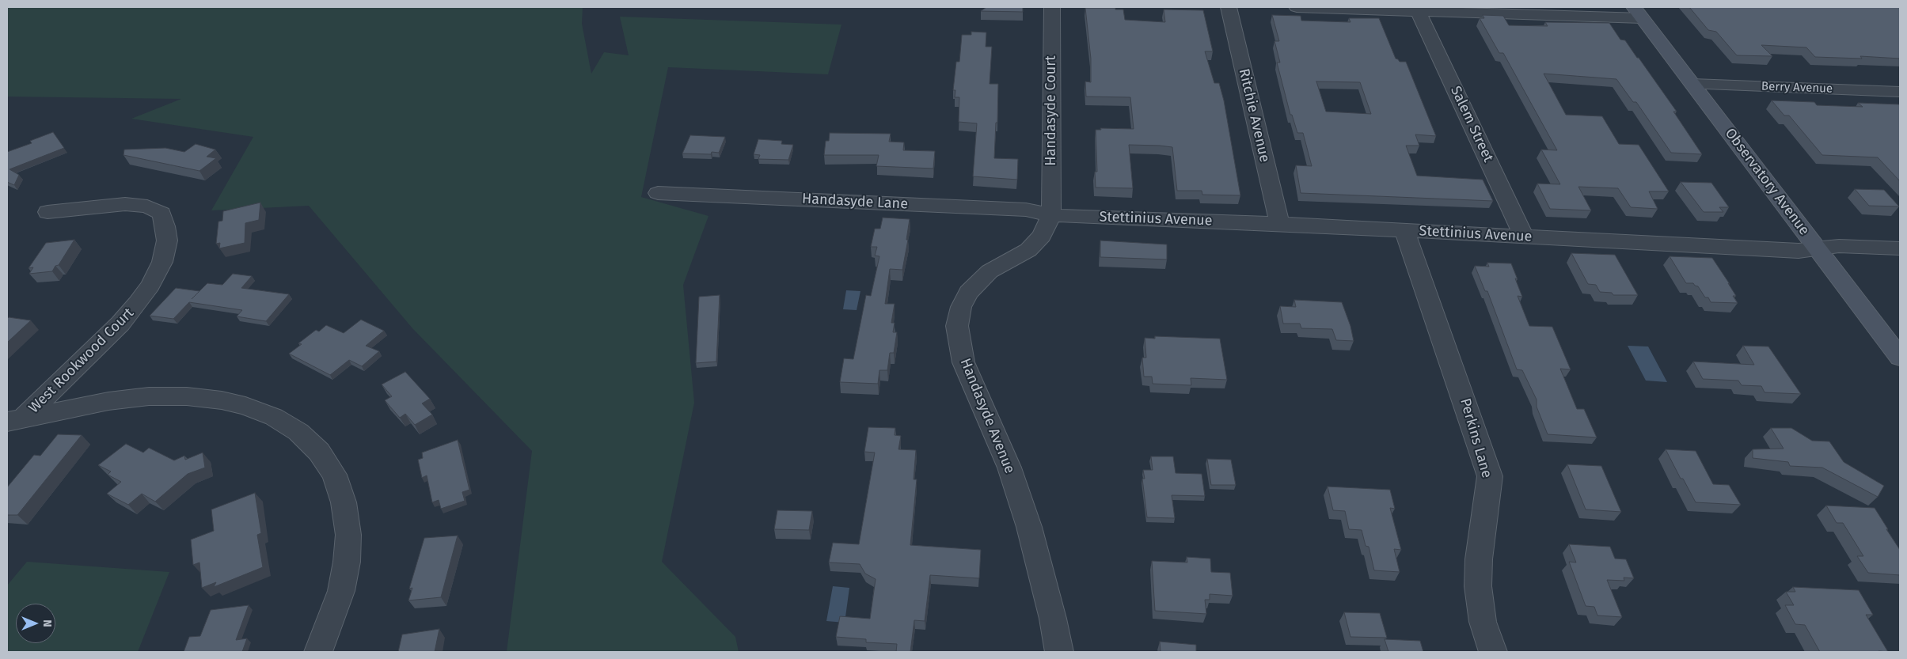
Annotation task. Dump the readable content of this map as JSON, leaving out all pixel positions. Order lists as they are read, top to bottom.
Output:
{
  "streets": {
    "street": [
      "Berry Avenue",
      "Handasyde Court",
      "Ritchie Avenue",
      "Salem Street",
      "Observatory Avenue",
      "Handasyde Lane",
      "Stettinius Avenue",
      "West Rookwood Court",
      "Handasyde Avenue",
      "Perkins Lane"
    ]
  },
  "crossings": [
    ["Berry Avenue", "Observatory Avenue"],
    ["Handasyde Court", "Handasyde Lane"],
    ["Handasyde Court", "Stettinius Avenue"],
    ["Handasyde Court", "Handasyde Avenue"],
    ["Ritchie Avenue", "Stettinius Avenue"],
    ["Salem Street", "Stettinius Avenue"],
    ["Observatory Avenue", "Stettinius Avenue"],
    ["Handasyde Lane", "Stettinius Avenue"],
    ["Handasyde Lane", "Handasyde Avenue"],
    ["Stettinius Avenue", "Handasyde Avenue"],
    ["Stettinius Avenue", "Perkins Lane"]
  ],
  "north": "right"
}
